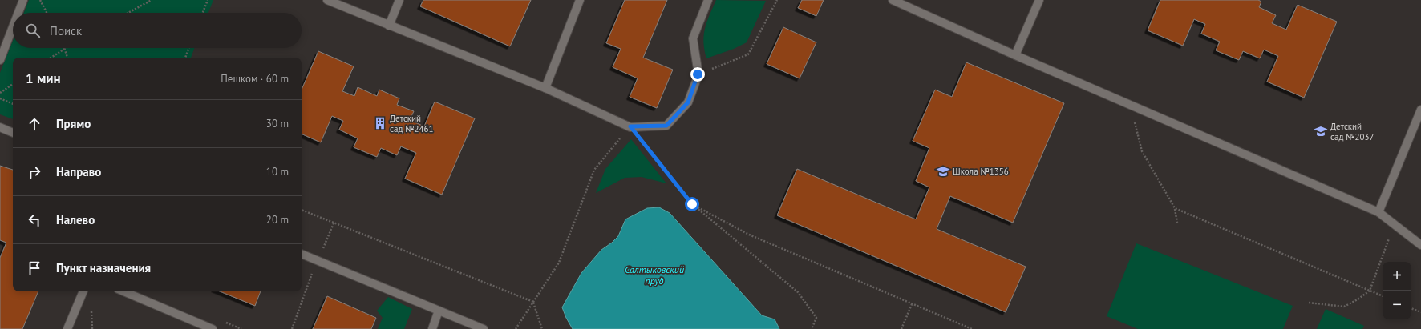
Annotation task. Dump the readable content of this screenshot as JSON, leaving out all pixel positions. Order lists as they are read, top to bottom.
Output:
{
  "water": ["Салтыковский пруд"],
  "places": {
    "building": ["Детский сад №2461"],
    "school or university": ["Детский сад №2037", "Школа №1356"]
  },
  "page": {
    "search": "Поиск",
    "heading": ["1 мин", "Пешком · 60 m"],
    "list": [
      ["Прямо", "30 m"],
      ["Направо", "10 m"],
      ["Налево", "20 m"],
      "Пункт назначения"
    ],
    "map_buttons": ["+", "−"]
  }
}
